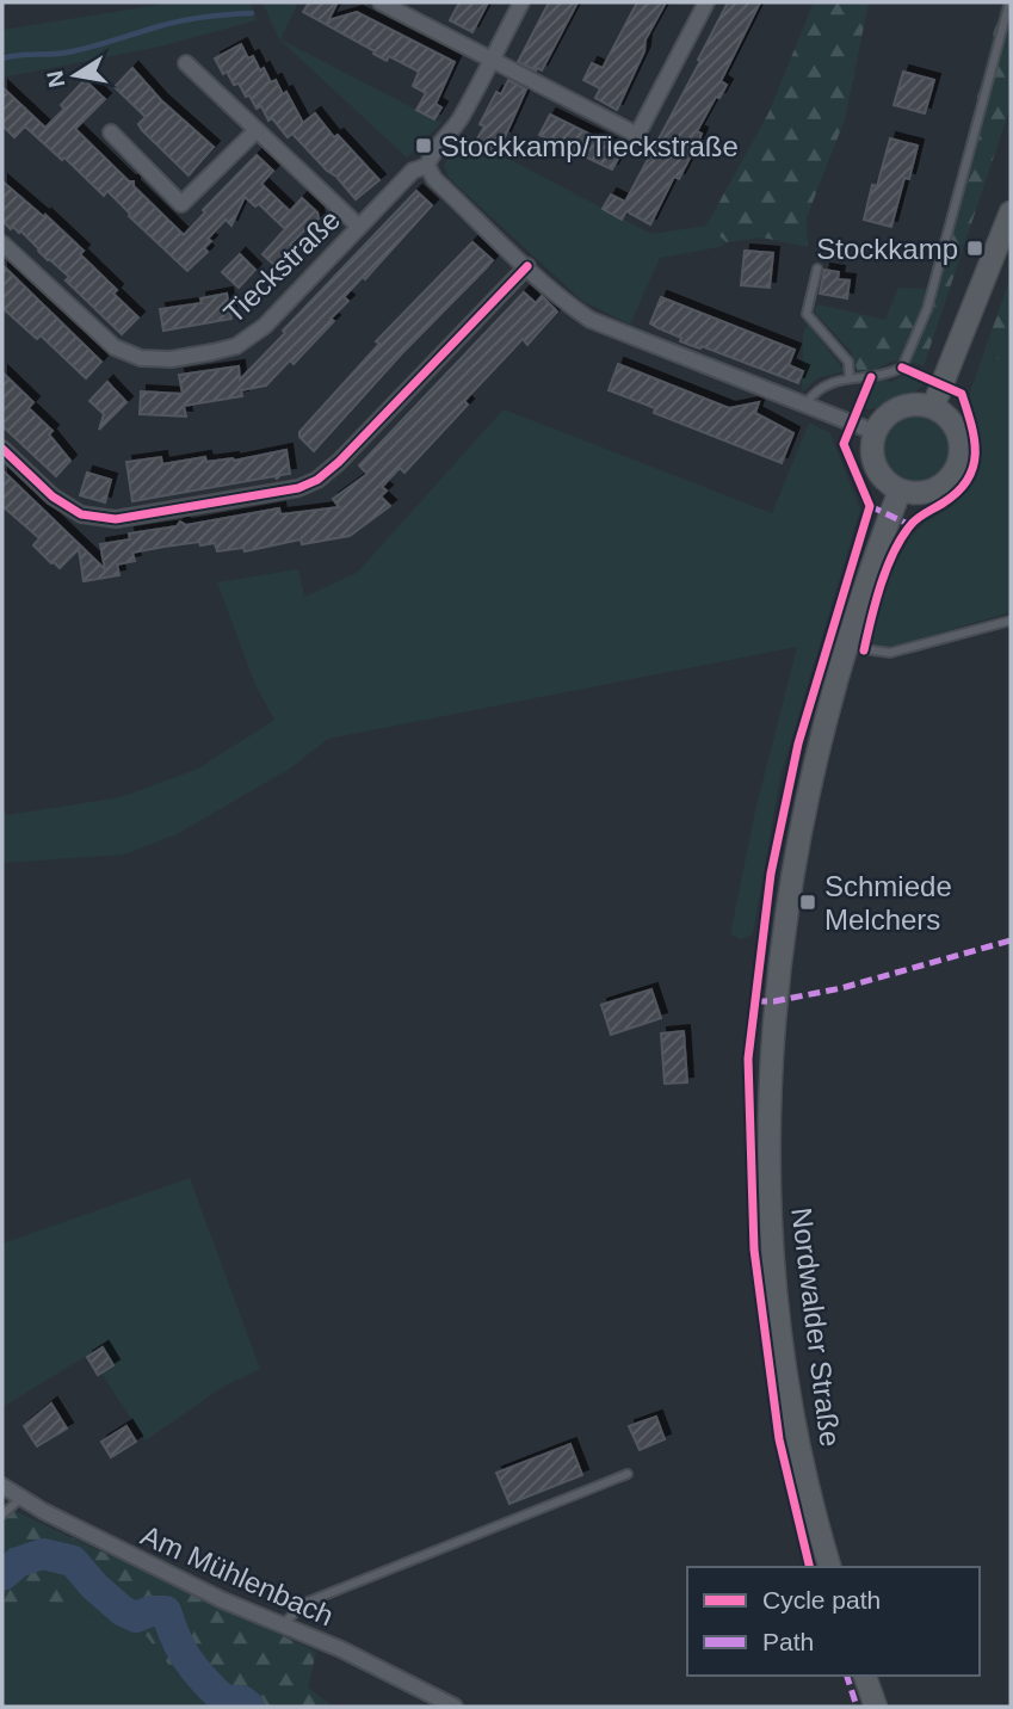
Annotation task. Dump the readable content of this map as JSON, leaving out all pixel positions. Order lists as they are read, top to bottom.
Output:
{
  "streets": {
    "main road": ["Nordwalder Straße"],
    "street": ["Tieckstraße", "Am Mühlenbach"]
  },
  "places": {
    "transit": ["Stockkamp/Tieckstraße", "Stockkamp", "Schmiede Melchers"]
  },
  "legend": ["Cycle path", "Path"],
  "north": "left"
}
